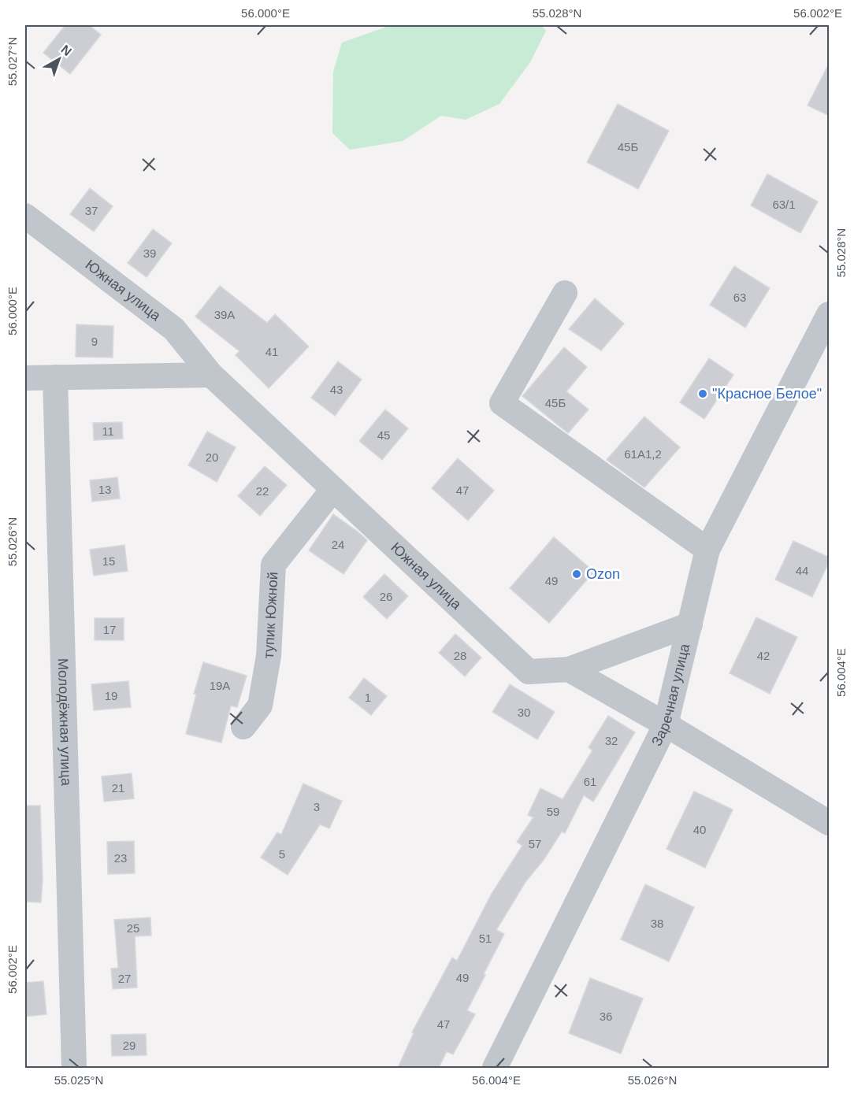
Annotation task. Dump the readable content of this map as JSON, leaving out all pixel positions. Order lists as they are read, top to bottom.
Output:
{
  "streets": {
    "street": [
      "Южная улица",
      "тупик Южной",
      "Заречная улица",
      "Молодёжная улица"
    ]
  },
  "crossings": [
    ["Южная улица", "тупик Южной"],
    ["Южная улица", "Заречная улица"]
  ],
  "places": ["\"Красное Белое\"", "Ozon"],
  "house_numbers": [
    "45Б",
    "63/1",
    "37",
    "39",
    "63",
    "39А",
    "9",
    "41",
    "43",
    "45Б",
    "11",
    "45",
    "61А1,2",
    "20",
    "13",
    "47",
    "22",
    "24",
    "15",
    "44",
    "49",
    "26",
    "17",
    "28",
    "42",
    "19А",
    "19",
    "1",
    "30",
    "32",
    "61",
    "21",
    "3",
    "59",
    "40",
    "57",
    "5",
    "23",
    "38",
    "25",
    "51",
    "49",
    "27",
    "36",
    "47",
    "29"
  ],
  "north": "top right",
  "coordinates": [
    "56.000°E",
    "55.028°N",
    "56.002°E",
    "55.027°N",
    "55.026°N",
    "56.004°E",
    "55.025°N"
  ]
}
